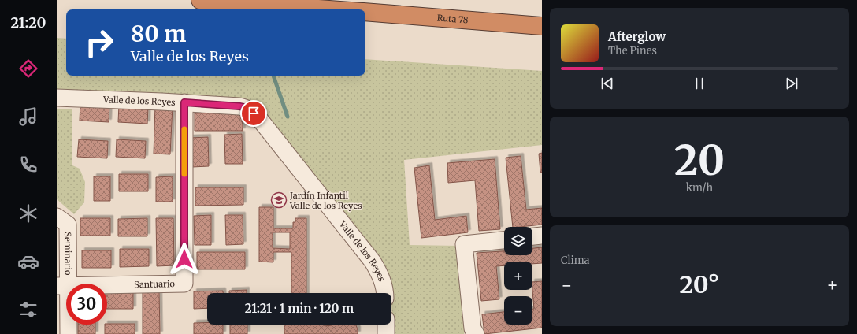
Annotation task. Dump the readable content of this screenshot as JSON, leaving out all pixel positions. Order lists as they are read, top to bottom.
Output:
{
  "streets": {
    "highway": ["Ruta 78"],
    "street": ["Valle de los Reyes", "Seminario", "Santuario"]
  },
  "crossings": [
    ["Valle de los Reyes", "Santuario"],
    ["Seminario", "Santuario"]
  ],
  "places": {
    "school or university": ["Jardín Infantil Valle de los Reyes"]
  },
  "page": {
    "tabs": "21:20",
    "turn": ["80 m", "Valle de los Reyes"],
    "song": ["Afterglow", "The Pines"],
    "tile": [
      ["20", "km/h"],
      "Clima"
    ],
    "map_buttons": ["+", "−"],
    "heat": ["−", "20°", "+"],
    "limit": "30",
    "trip": "21:21 · 1 min · 120 m"
  }
}
